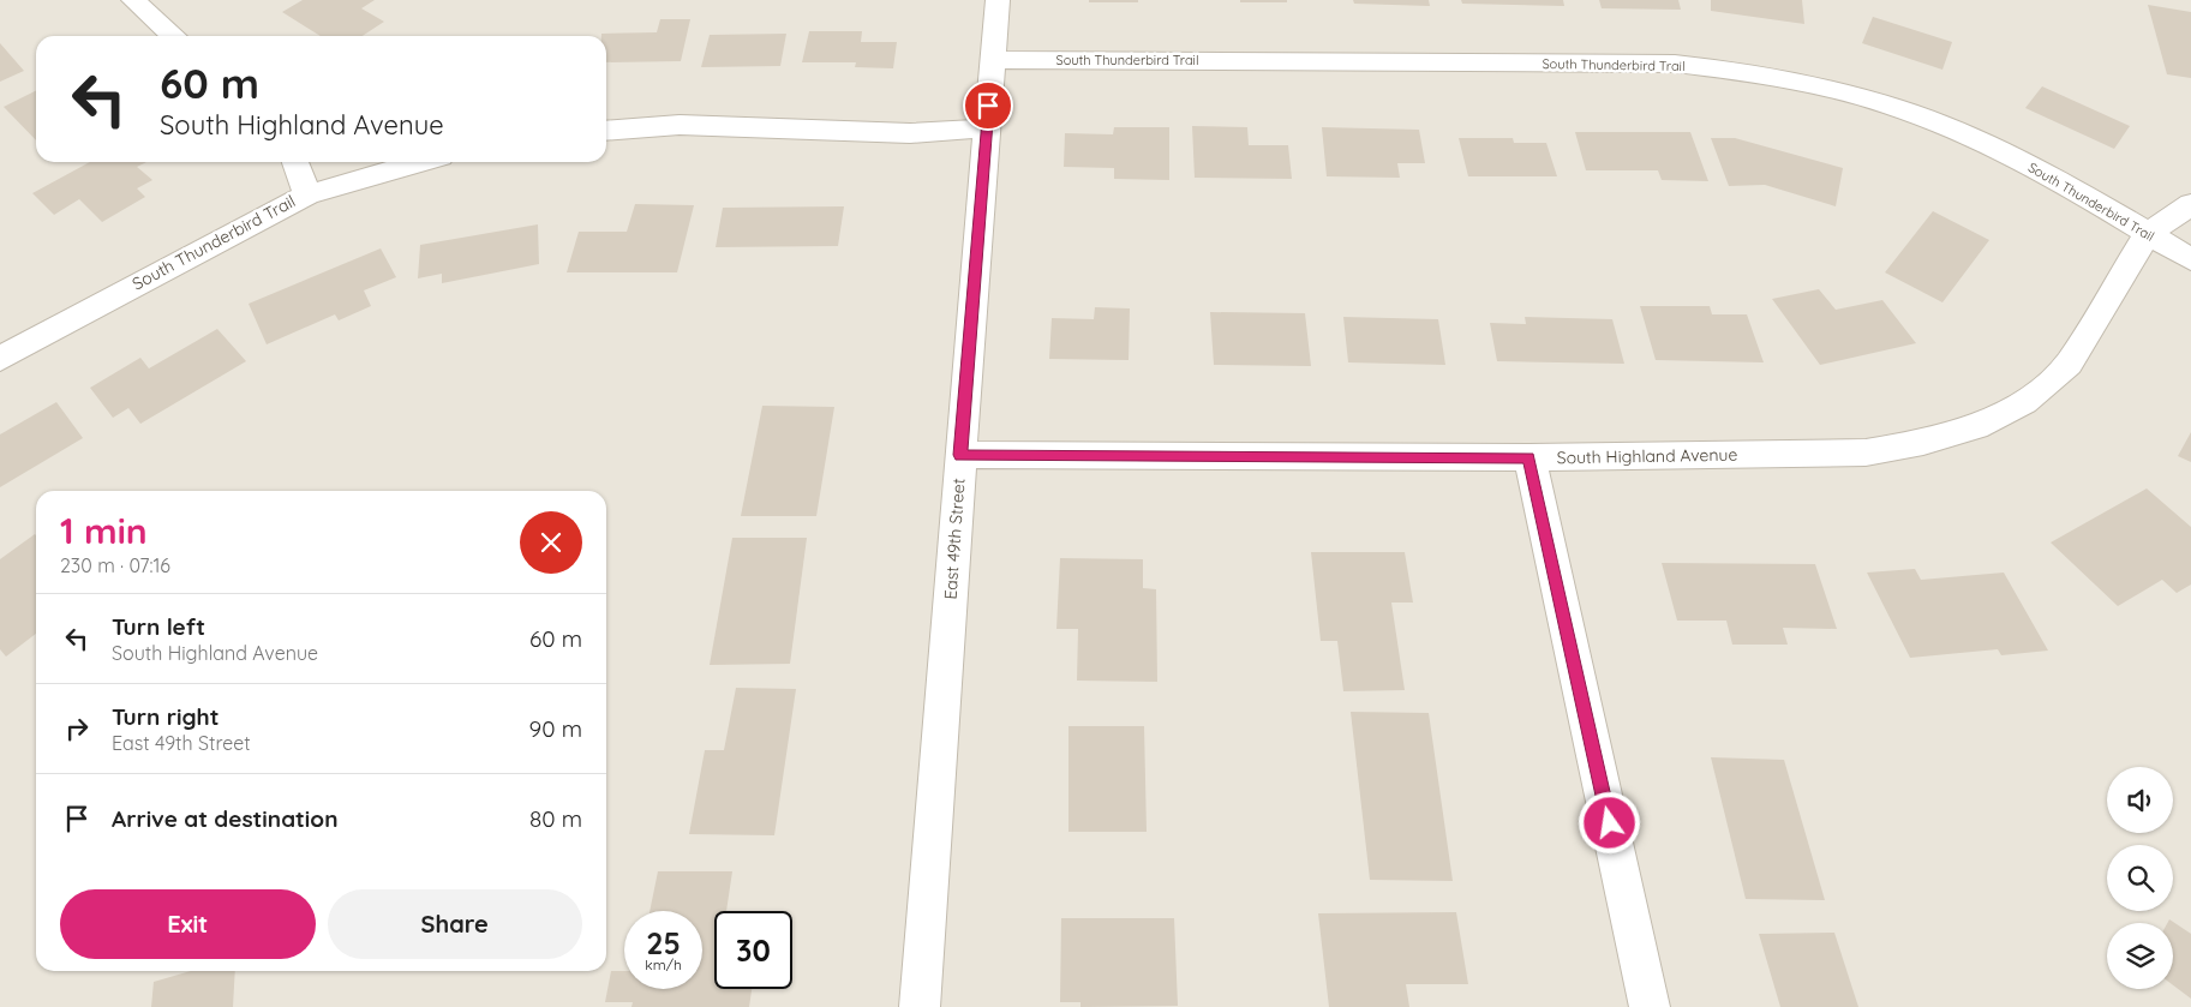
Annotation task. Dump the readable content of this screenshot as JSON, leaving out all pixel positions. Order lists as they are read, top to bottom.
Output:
{
  "streets": {
    "street": ["South Thunderbird Trail", "South Highland Avenue", "East 49th Street"]
  },
  "crossings": [
    ["South Thunderbird Trail", "South Highland Avenue"],
    ["South Thunderbird Trail", "East 49th Street"],
    ["South Highland Avenue", "East 49th Street"]
  ],
  "page": {
    "turn": ["60 m", "South Highland Avenue"],
    "heading": ["1 min", "230 m · 07:16"],
    "list": [
      {
        "name": "Turn left",
        "note": "South Highland Avenue",
        "value": "60 m"
      },
      {
        "name": "Turn right",
        "note": "East 49th Street",
        "value": "90 m"
      },
      {
        "name": "Arrive at destination",
        "value": "80 m"
      }
    ],
    "buttons": ["Exit", "Share"],
    "speed": "25 km/h",
    "limit": "30"
  }
}
